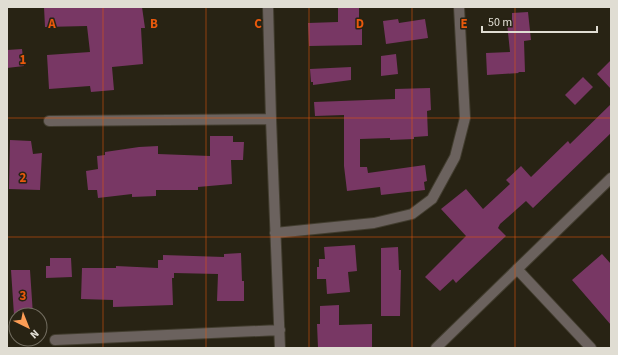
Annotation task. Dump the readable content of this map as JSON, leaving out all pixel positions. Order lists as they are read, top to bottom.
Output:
{
  "scale_bar": "50 m",
  "north": "bottom right",
  "grid": {
    "columns": [
      "A",
      "B",
      "C",
      "D",
      "E"
    ],
    "rows": ["1", "2", "3"]
  }
}
